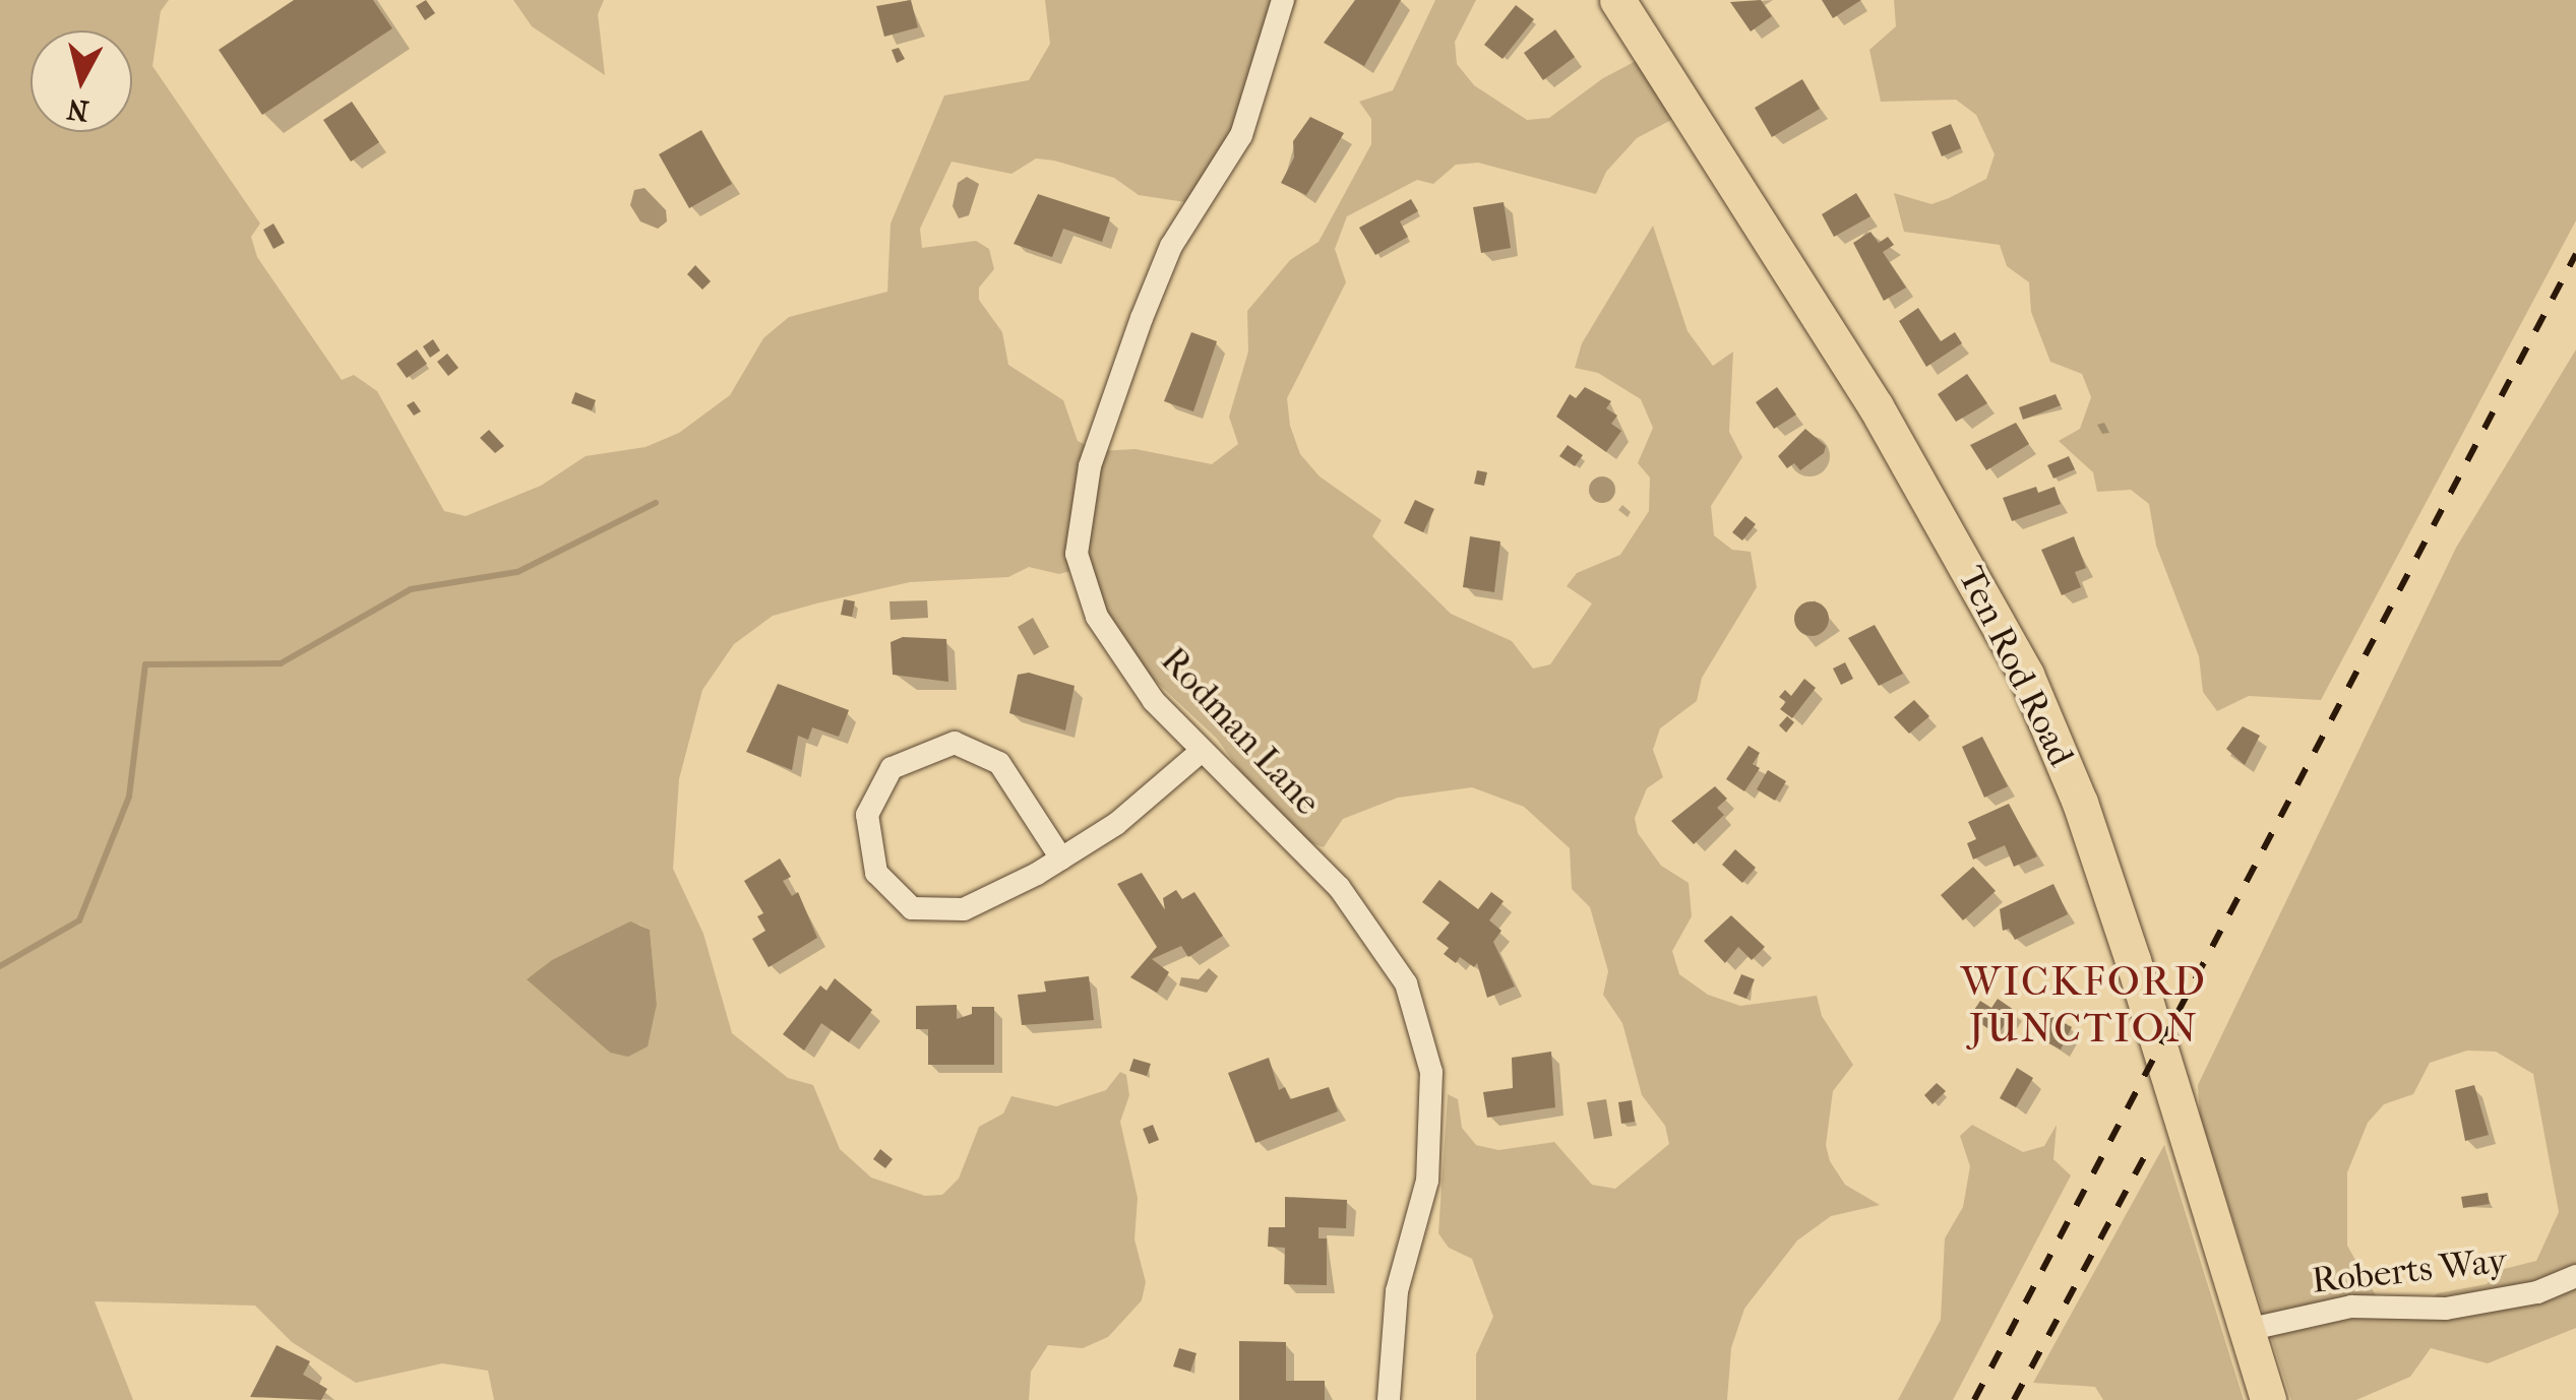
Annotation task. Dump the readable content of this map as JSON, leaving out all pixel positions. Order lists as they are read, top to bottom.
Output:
{
  "streets": {
    "main road": ["Ten Rod Road"],
    "street": ["Rodman Lane", "Roberts Way"]
  },
  "crossings": [
    ["Ten Rod Road", "Roberts Way"]
  ],
  "districts": ["WICKFORD JUNCTION"],
  "north": "bottom"
}
